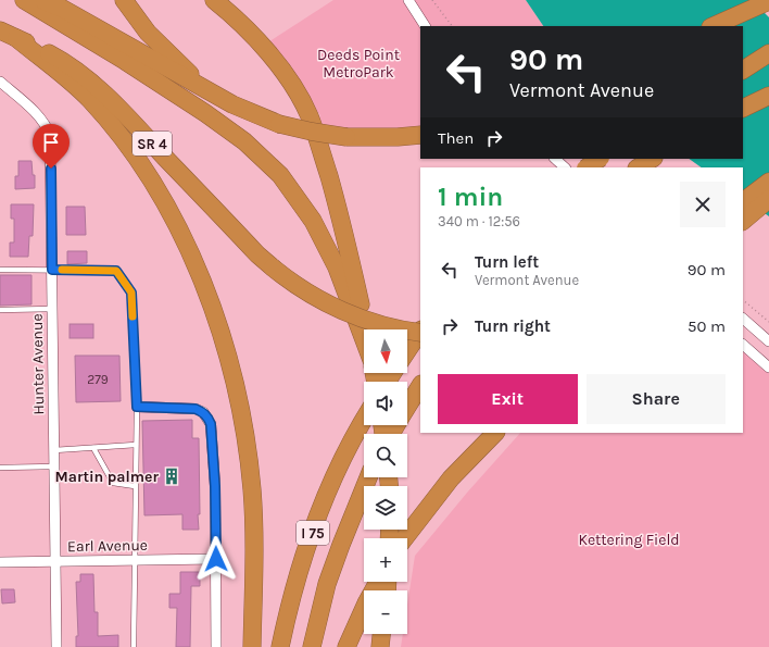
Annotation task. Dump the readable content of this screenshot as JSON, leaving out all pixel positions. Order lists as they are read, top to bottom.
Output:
{
  "streets": {
    "highway": ["SR 4", "I 75"],
    "street": ["Hunter Avenue", "Earl Avenue"]
  },
  "crossings": [
    ["Hunter Avenue", "Earl Avenue"]
  ],
  "parks": ["Deeds Point MetroPark", "Kettering Field"],
  "places": {
    "building": ["Martin palmer"]
  },
  "house_numbers": ["279"],
  "north": "bottom",
  "page": {
    "turn": ["90 m", "Vermont Avenue"],
    "then": "Then",
    "heading": ["1 min", "340 m · 12:56"],
    "list": [
      {
        "name": "Turn left",
        "note": "Vermont Avenue",
        "value": "90 m"
      },
      {
        "name": "Turn right",
        "value": "50 m"
      }
    ],
    "map_buttons": ["+", "−"],
    "buttons": ["Exit", "Share"]
  }
}
